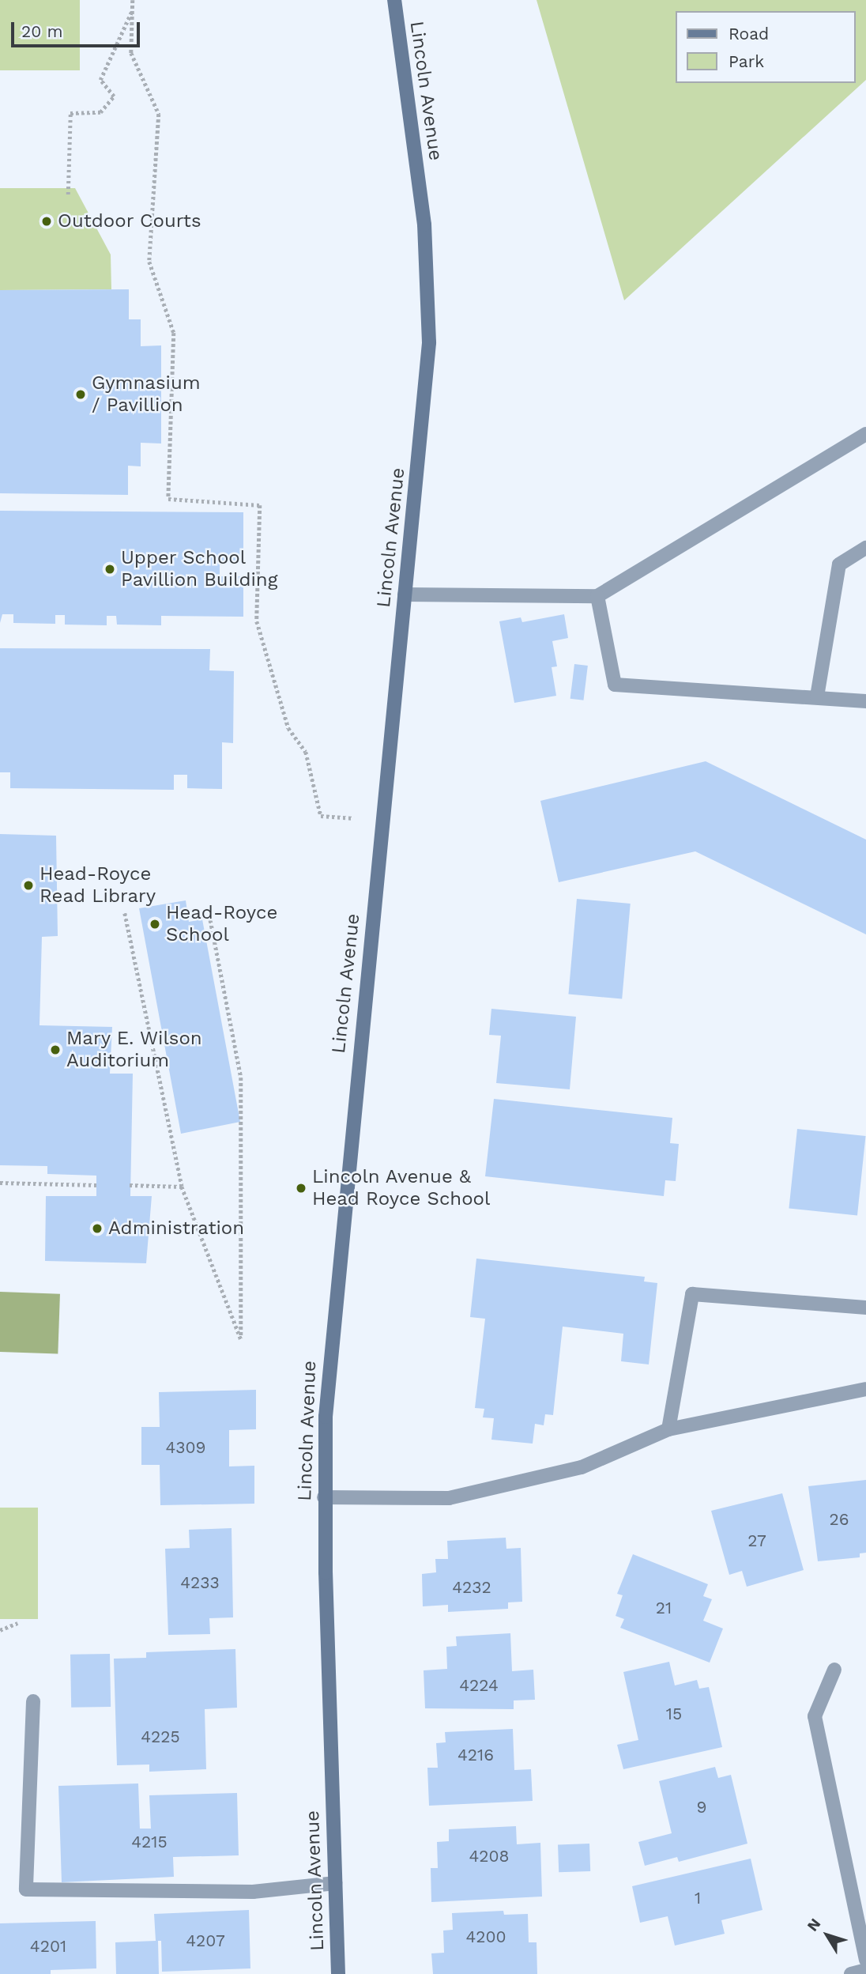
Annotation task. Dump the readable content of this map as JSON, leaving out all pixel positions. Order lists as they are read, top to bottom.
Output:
{
  "streets": {
    "main road": ["Lincoln Avenue"]
  },
  "places": [
    "Outdoor Courts",
    "Gymnasium / Pavillion",
    "Upper School Pavillion Building",
    "Head-Royce Read Library",
    "Head-Royce School",
    "Mary E. Wilson Auditorium",
    "Lincoln Avenue & Head Royce School",
    "Administration"
  ],
  "house_numbers": [
    "4309",
    "26",
    "27",
    "4233",
    "4232",
    "21",
    "4224",
    "15",
    "4225",
    "4216",
    "9",
    "4215",
    "4208",
    "1",
    "4200",
    "4207",
    "4201"
  ],
  "legend": ["Road", "Park"],
  "scale_bar": "20 m",
  "north": "top left"
}
